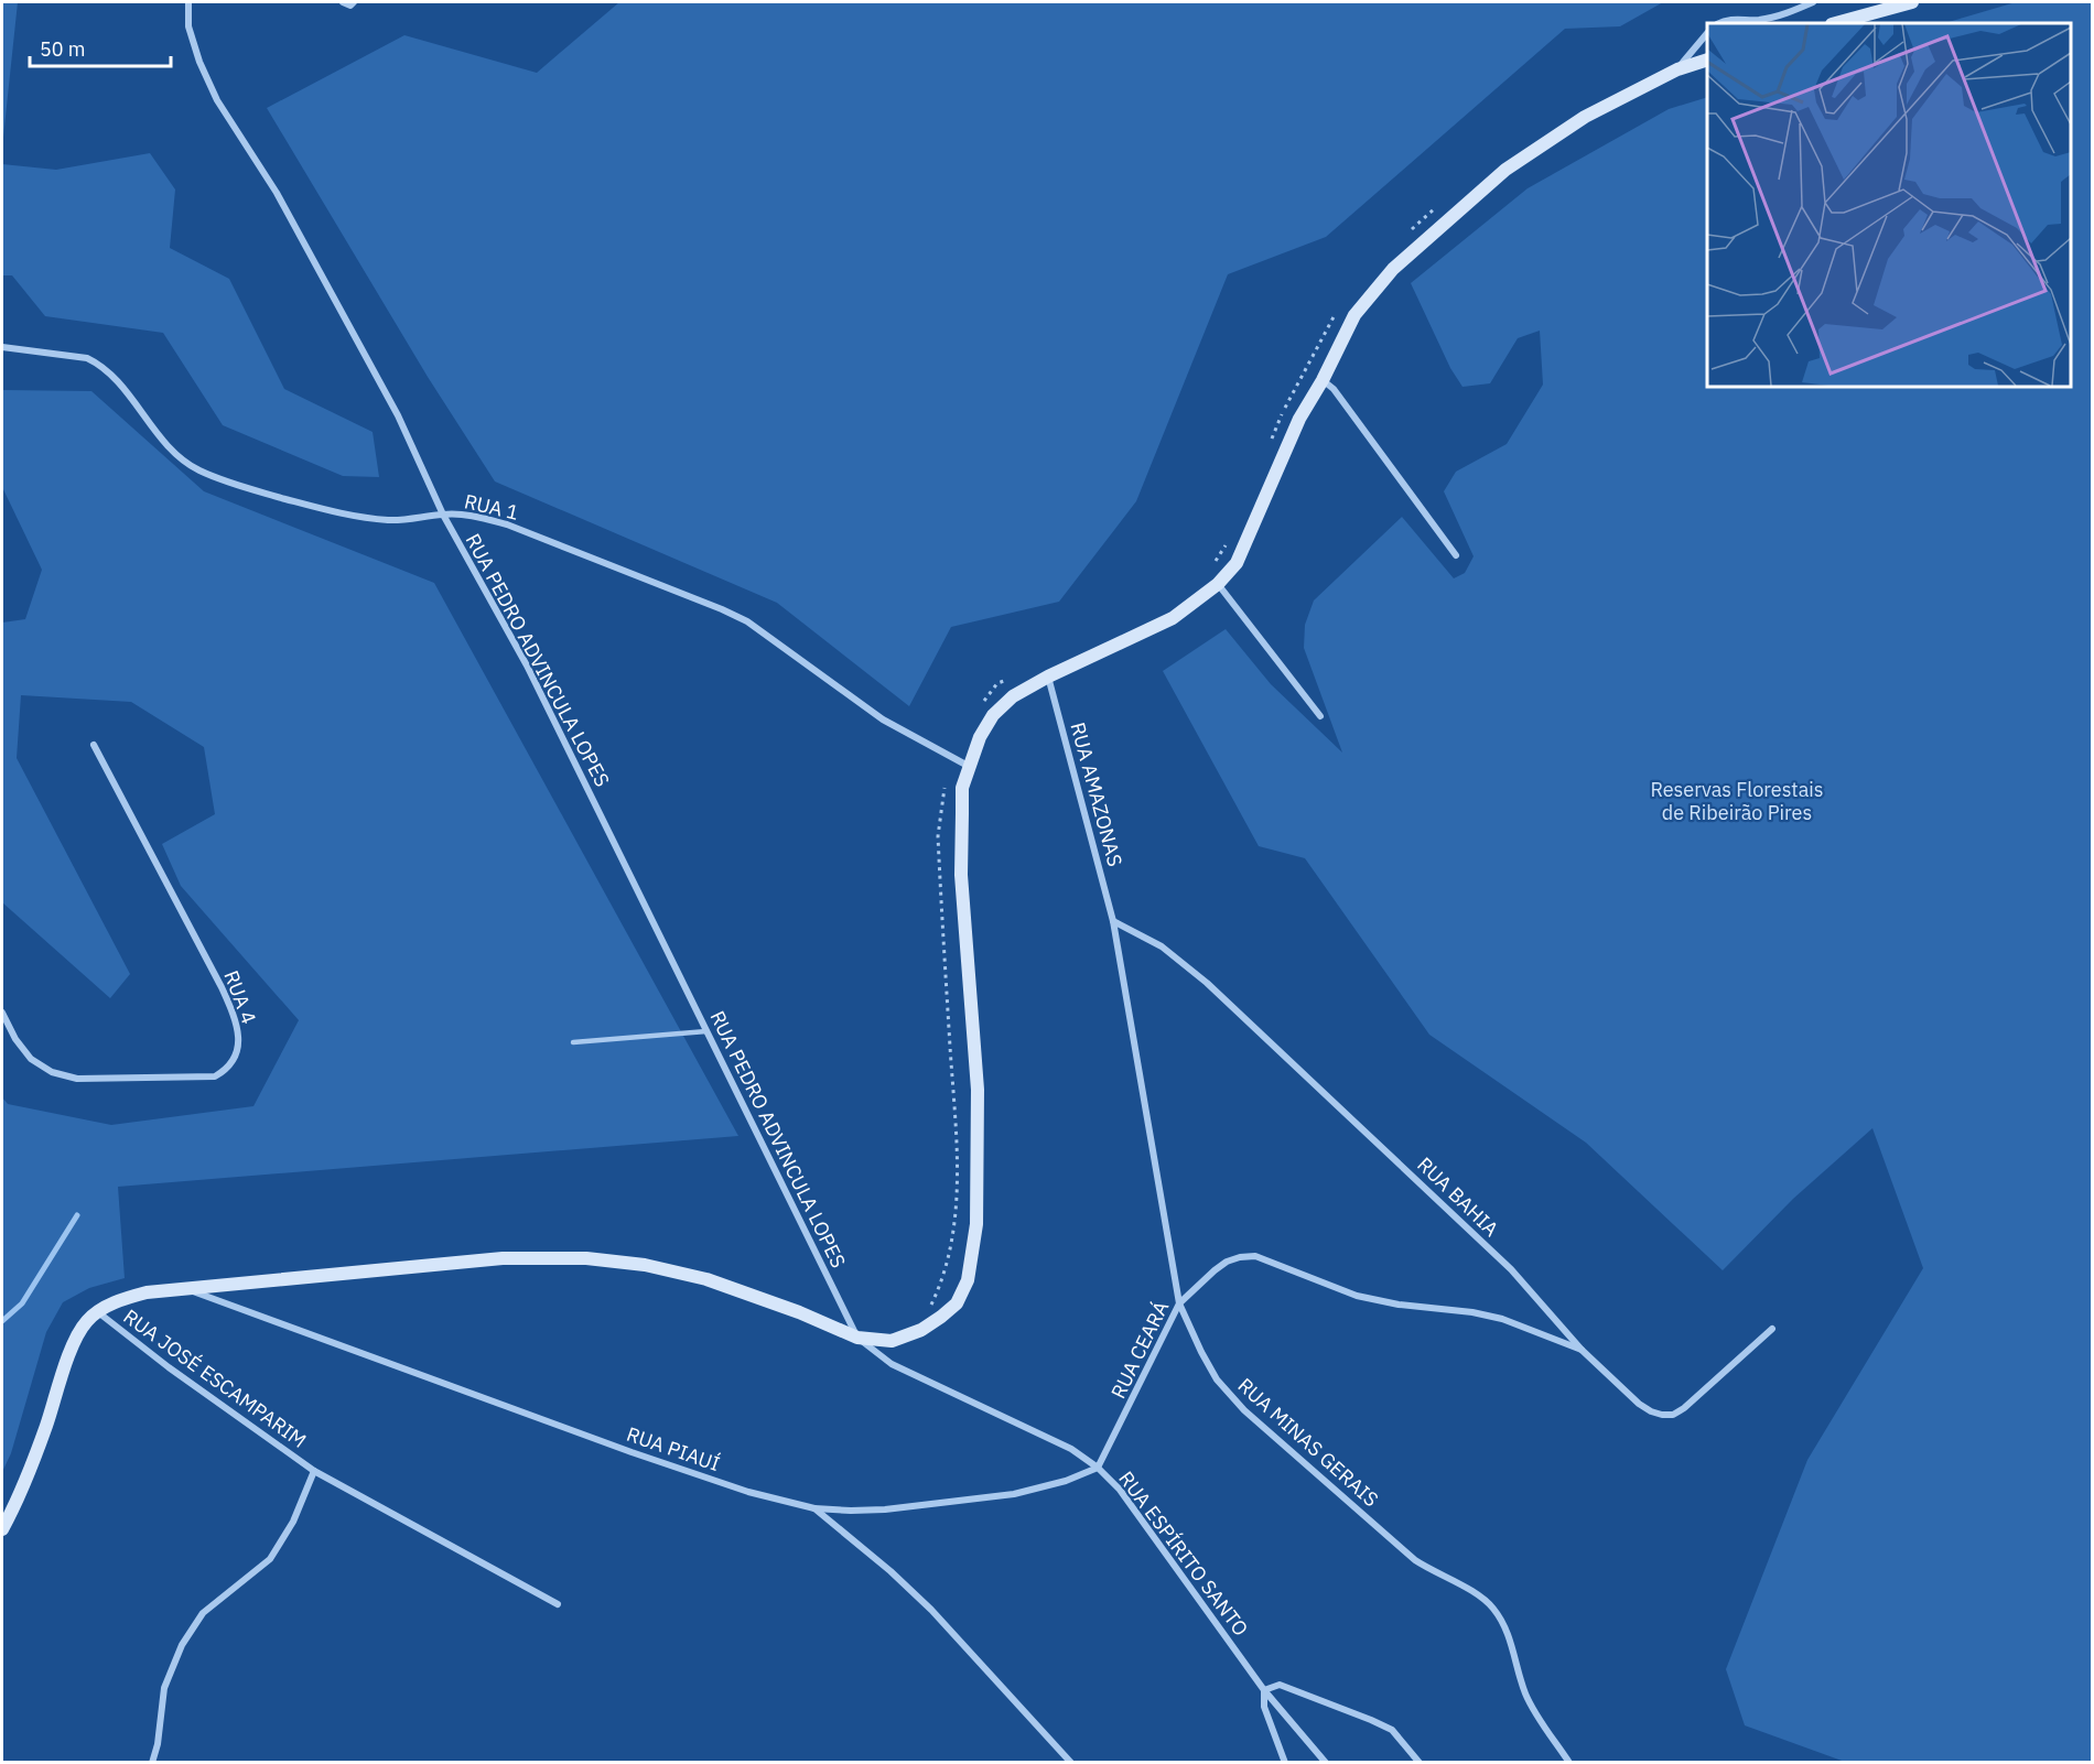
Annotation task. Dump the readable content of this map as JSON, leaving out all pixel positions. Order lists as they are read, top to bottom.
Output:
{
  "streets": {
    "street": [
      "RUA 1",
      "RUA PEDRO ADVINCULA LOPES",
      "RUA AMAZONAS",
      "RUA 4",
      "RUA BAHIA",
      "RUA CEARÁ",
      "RUA JOSÉ ESCAMPARIM",
      "RUA MINAS GERAIS",
      "RUA PIAUÍ",
      "RUA ESPÍRITO SANTO"
    ]
  },
  "crossings": [
    ["RUA 1", "RUA PEDRO ADVINCULA LOPES"],
    ["RUA PEDRO ADVINCULA LOPES", "RUA ESPÍRITO SANTO"],
    ["RUA AMAZONAS", "RUA BAHIA"],
    ["RUA AMAZONAS", "RUA MINAS GERAIS"],
    ["RUA BAHIA", "RUA CEARÁ"],
    ["RUA BAHIA", "RUA MINAS GERAIS"],
    ["RUA CEARÁ", "RUA MINAS GERAIS"],
    ["RUA CEARÁ", "RUA ESPÍRITO SANTO"]
  ],
  "parks": ["Reservas Florestais de Ribeirão Pires"],
  "scale_bar": "50 m"
}
